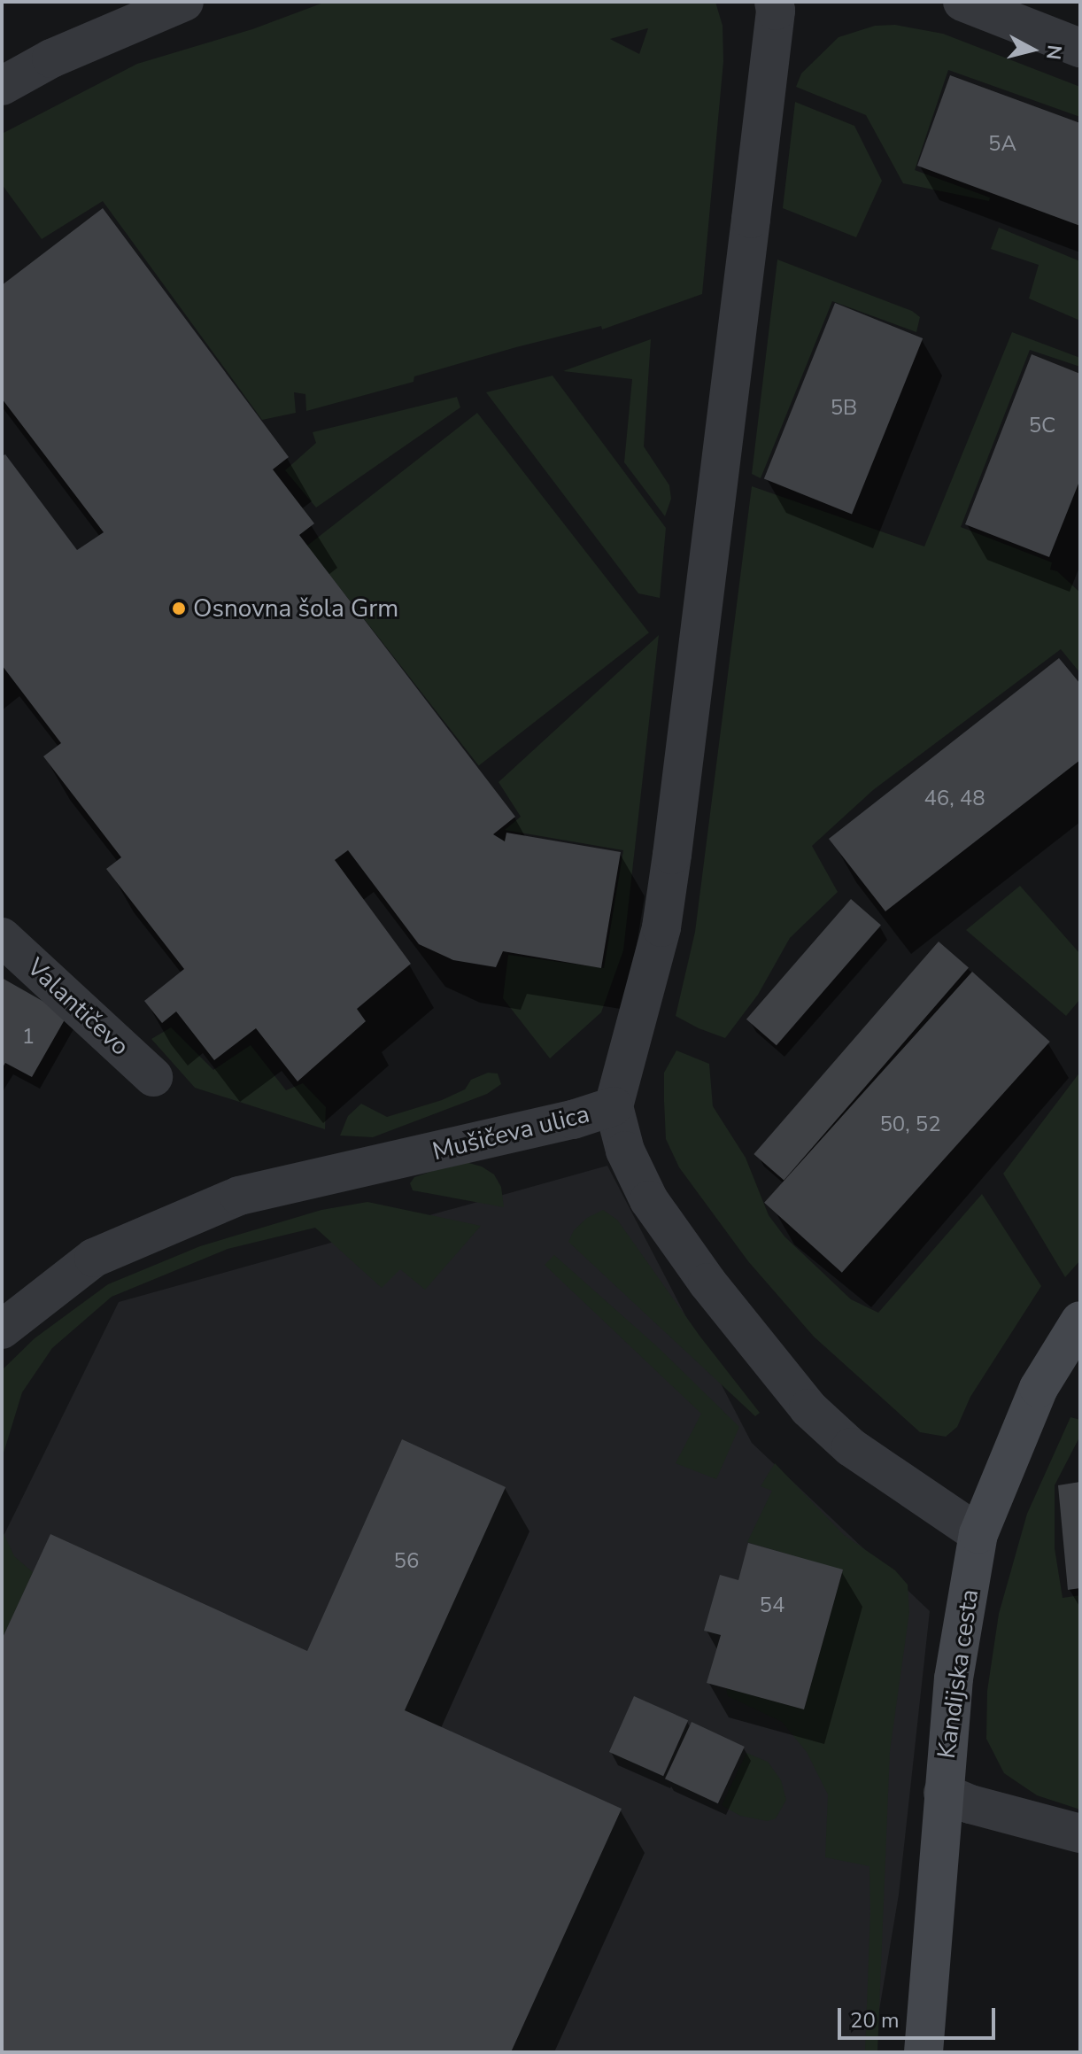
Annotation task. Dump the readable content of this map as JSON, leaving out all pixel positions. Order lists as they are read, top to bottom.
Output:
{
  "streets": {
    "main road": ["Kandijska cesta"],
    "street": ["Valantičevo", "Mušičeva ulica"]
  },
  "crossings": [
    ["Mušičeva ulica", "Kandijska cesta"]
  ],
  "places": ["Osnovna šola Grm"],
  "house_numbers": [
    "5A",
    "5B",
    "5C",
    "46, 48",
    "1",
    "50, 52",
    "56",
    "54"
  ],
  "scale_bar": "20 m",
  "north": "right"
}
